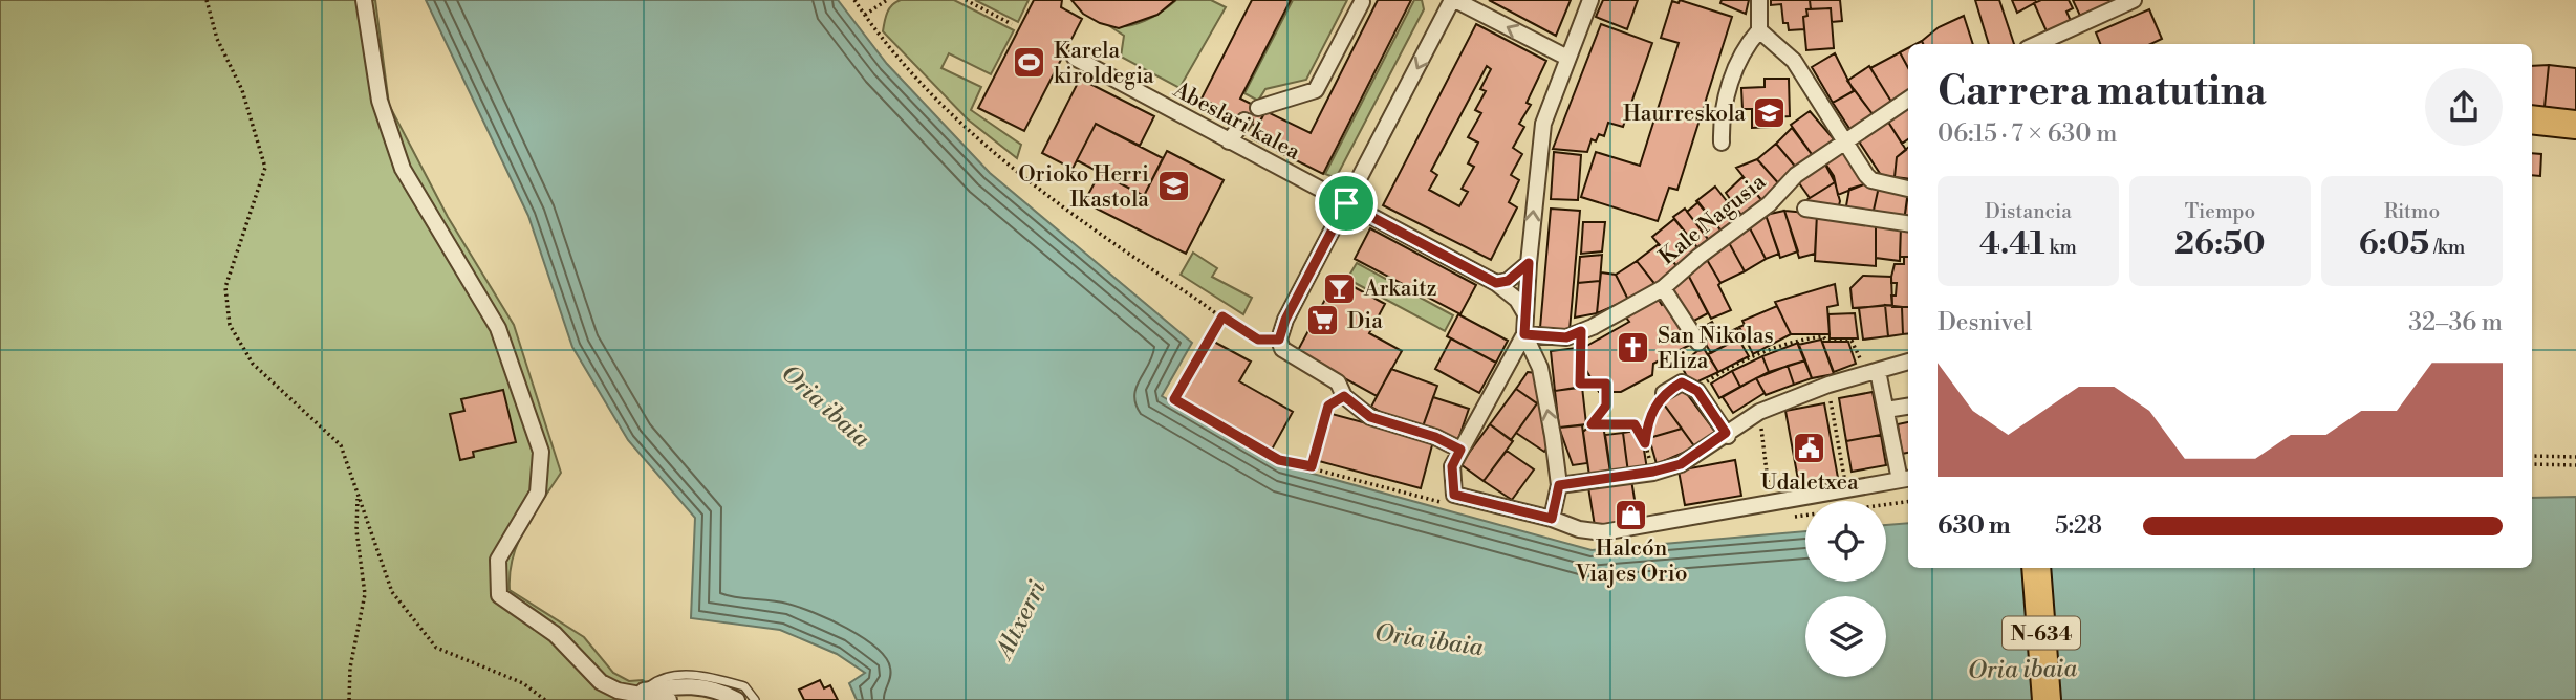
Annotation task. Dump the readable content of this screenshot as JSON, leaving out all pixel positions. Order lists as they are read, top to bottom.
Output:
{
  "streets": {
    "highway": ["N-634"],
    "street": ["Abeslari kalea", "Kale Nagusia"]
  },
  "water": ["Oria ibaia", "Altxerri"],
  "places": {
    "sports": ["Karela kiroldegia"],
    "school or university": ["Haurreskola", "Orioko Herri Ikastola"],
    "bar": ["Arkaitz"],
    "supermarket": ["Dia"],
    "church": ["San Nikolas Eliza"],
    "public building": ["Udaletxea"],
    "shop": ["Halcón Viajes Orio"]
  },
  "page": {
    "heading": ["Carrera matutina", "06:15 · 7 × 630 m"],
    "stats": [
      ["Distancia", "4.41 km"],
      ["Tiempo", "26:50"],
      ["Ritmo", "6:05 /km"]
    ],
    "chart": ["Desnivel", "32–36 m"],
    "list": [
      {
        "name": "630 m",
        "note": "5:28"
      }
    ]
  }
}
